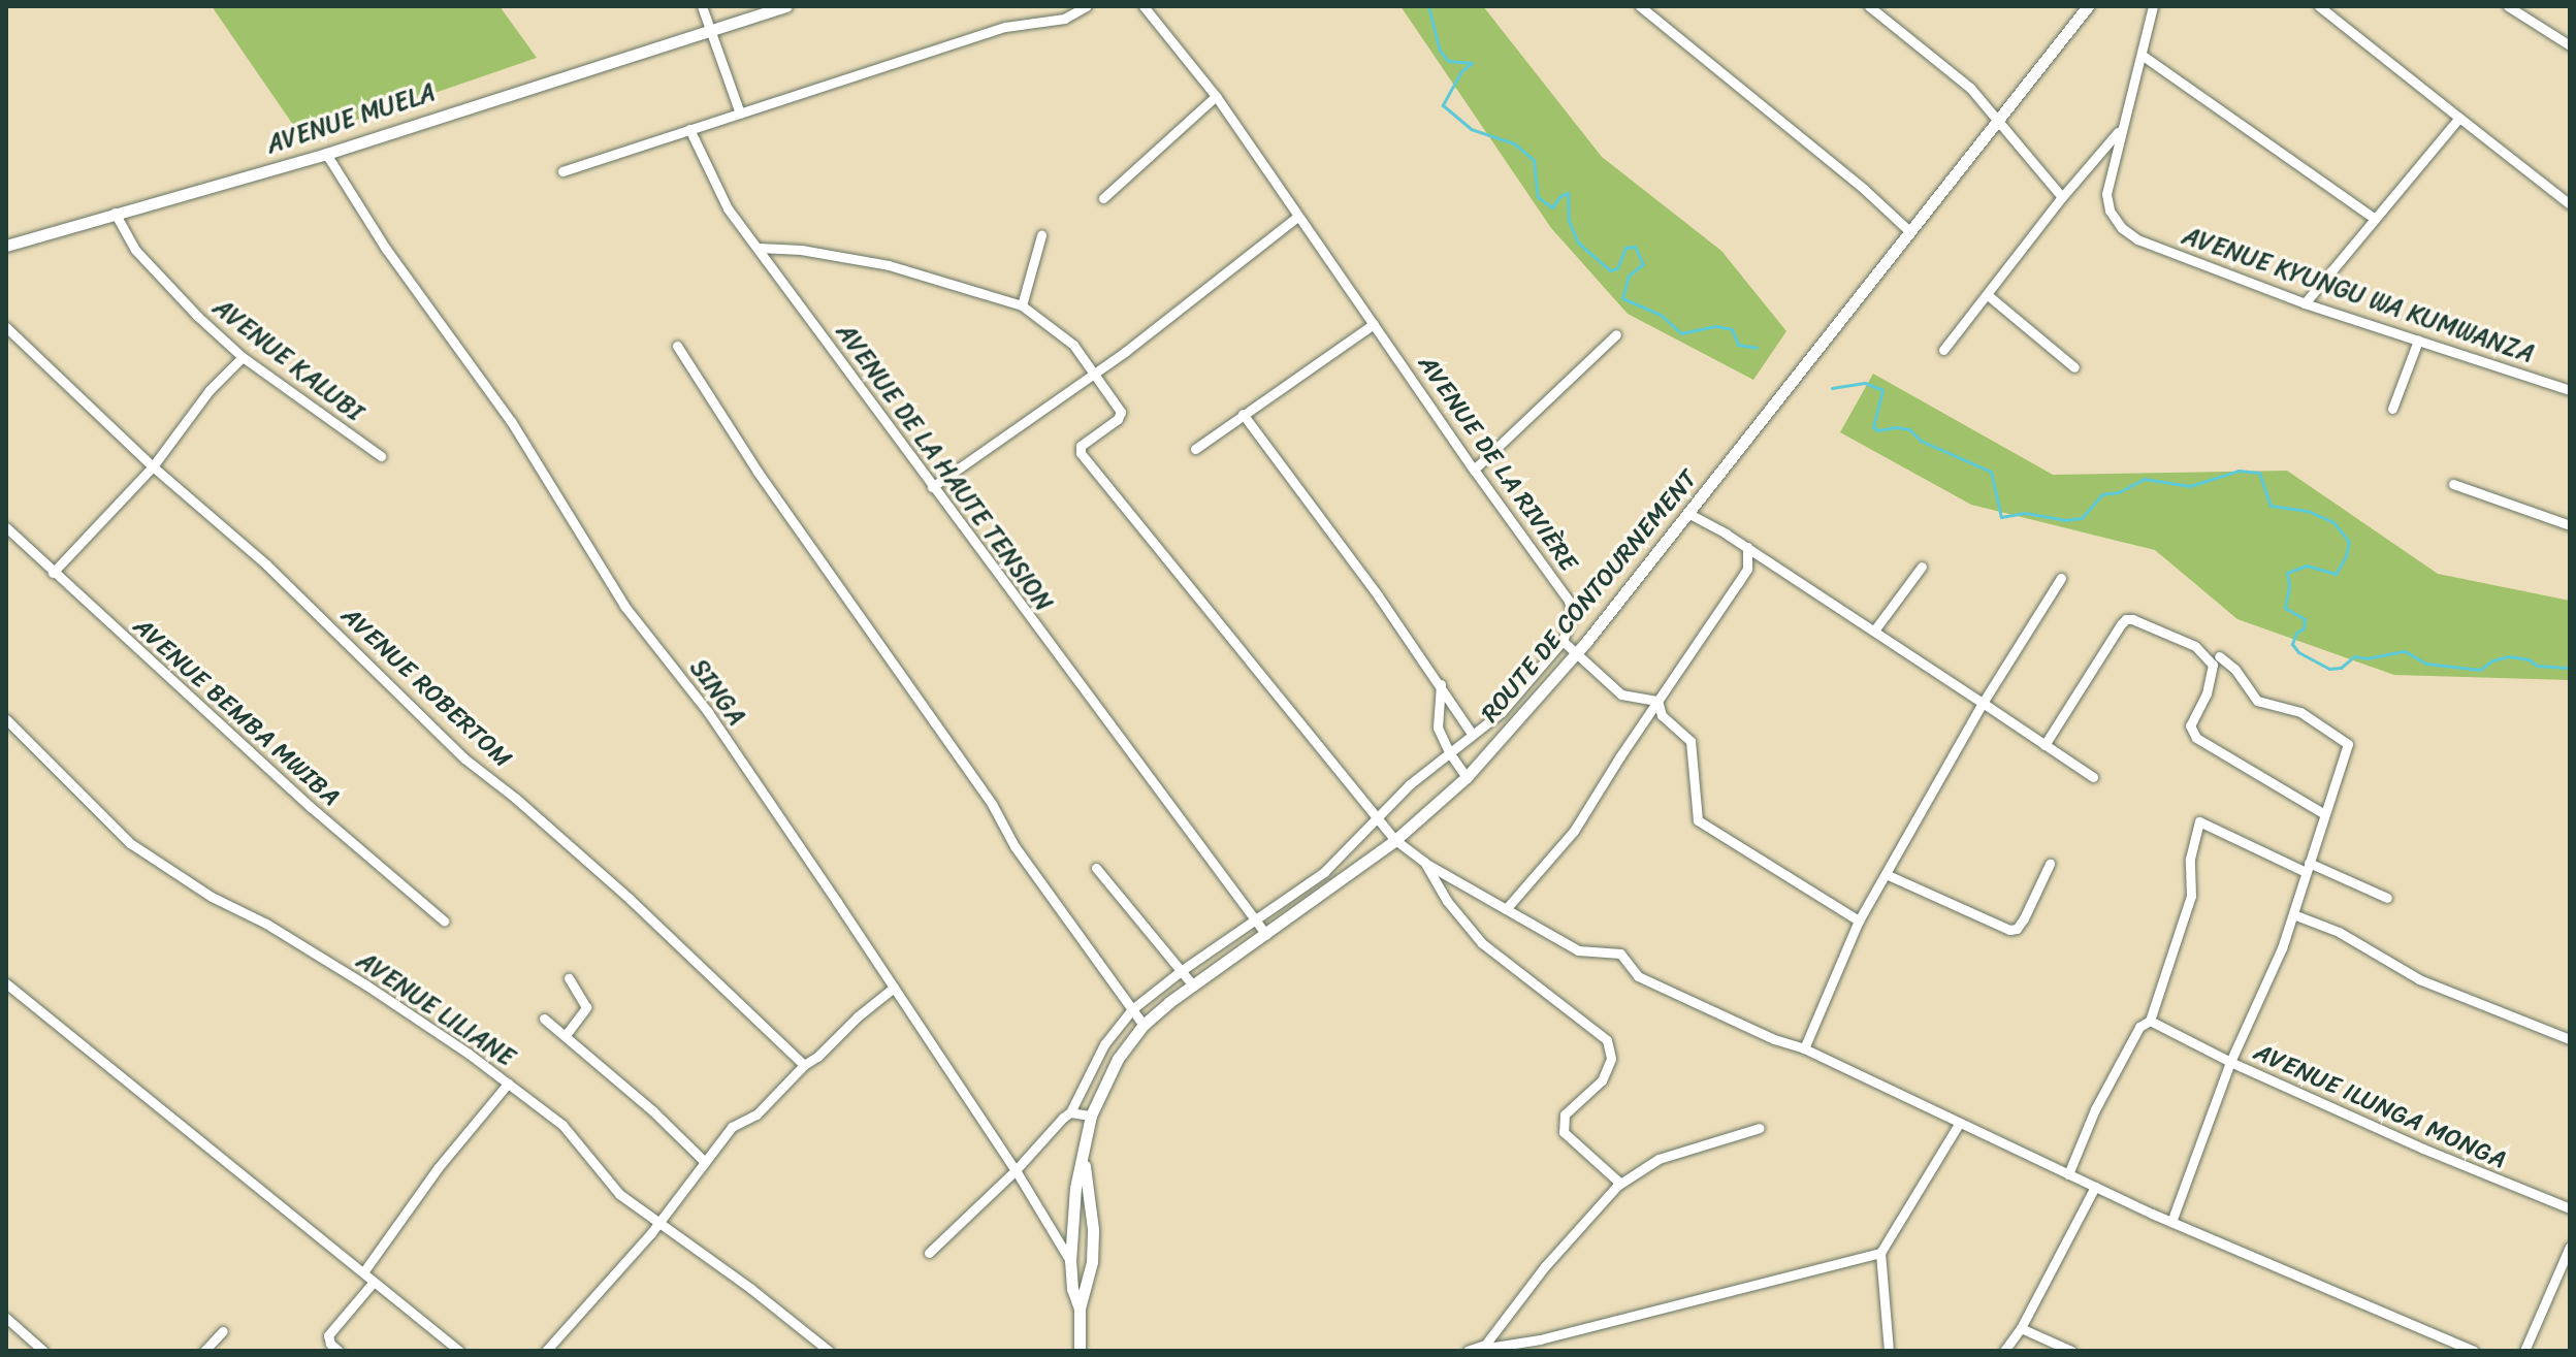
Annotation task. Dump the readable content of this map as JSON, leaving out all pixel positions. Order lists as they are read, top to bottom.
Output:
{
  "streets": {
    "street": [
      "AVENUE MUELA",
      "AVENUE KYUNGU WA KUMWANZA",
      "AVENUE KALUBI",
      "AVENUE DE LA RIVIÈRE",
      "AVENUE DE LA HAUTE TENSION",
      "ROUTE DE CONTOURNEMENT",
      "AVENUE ROBERTOM",
      "SINGA",
      "AVENUE BEMBA MWIBA",
      "AVENUE LILIANE",
      "AVENUE ILUNGA MONGA"
    ]
  },
  "crossings": [
    ["AVENUE MUELA", "AVENUE KALUBI"],
    ["AVENUE MUELA", "SINGA"],
    ["AVENUE DE LA HAUTE TENSION", "ROUTE DE CONTOURNEMENT"],
    ["ROUTE DE CONTOURNEMENT", "SINGA"]
  ]
}
